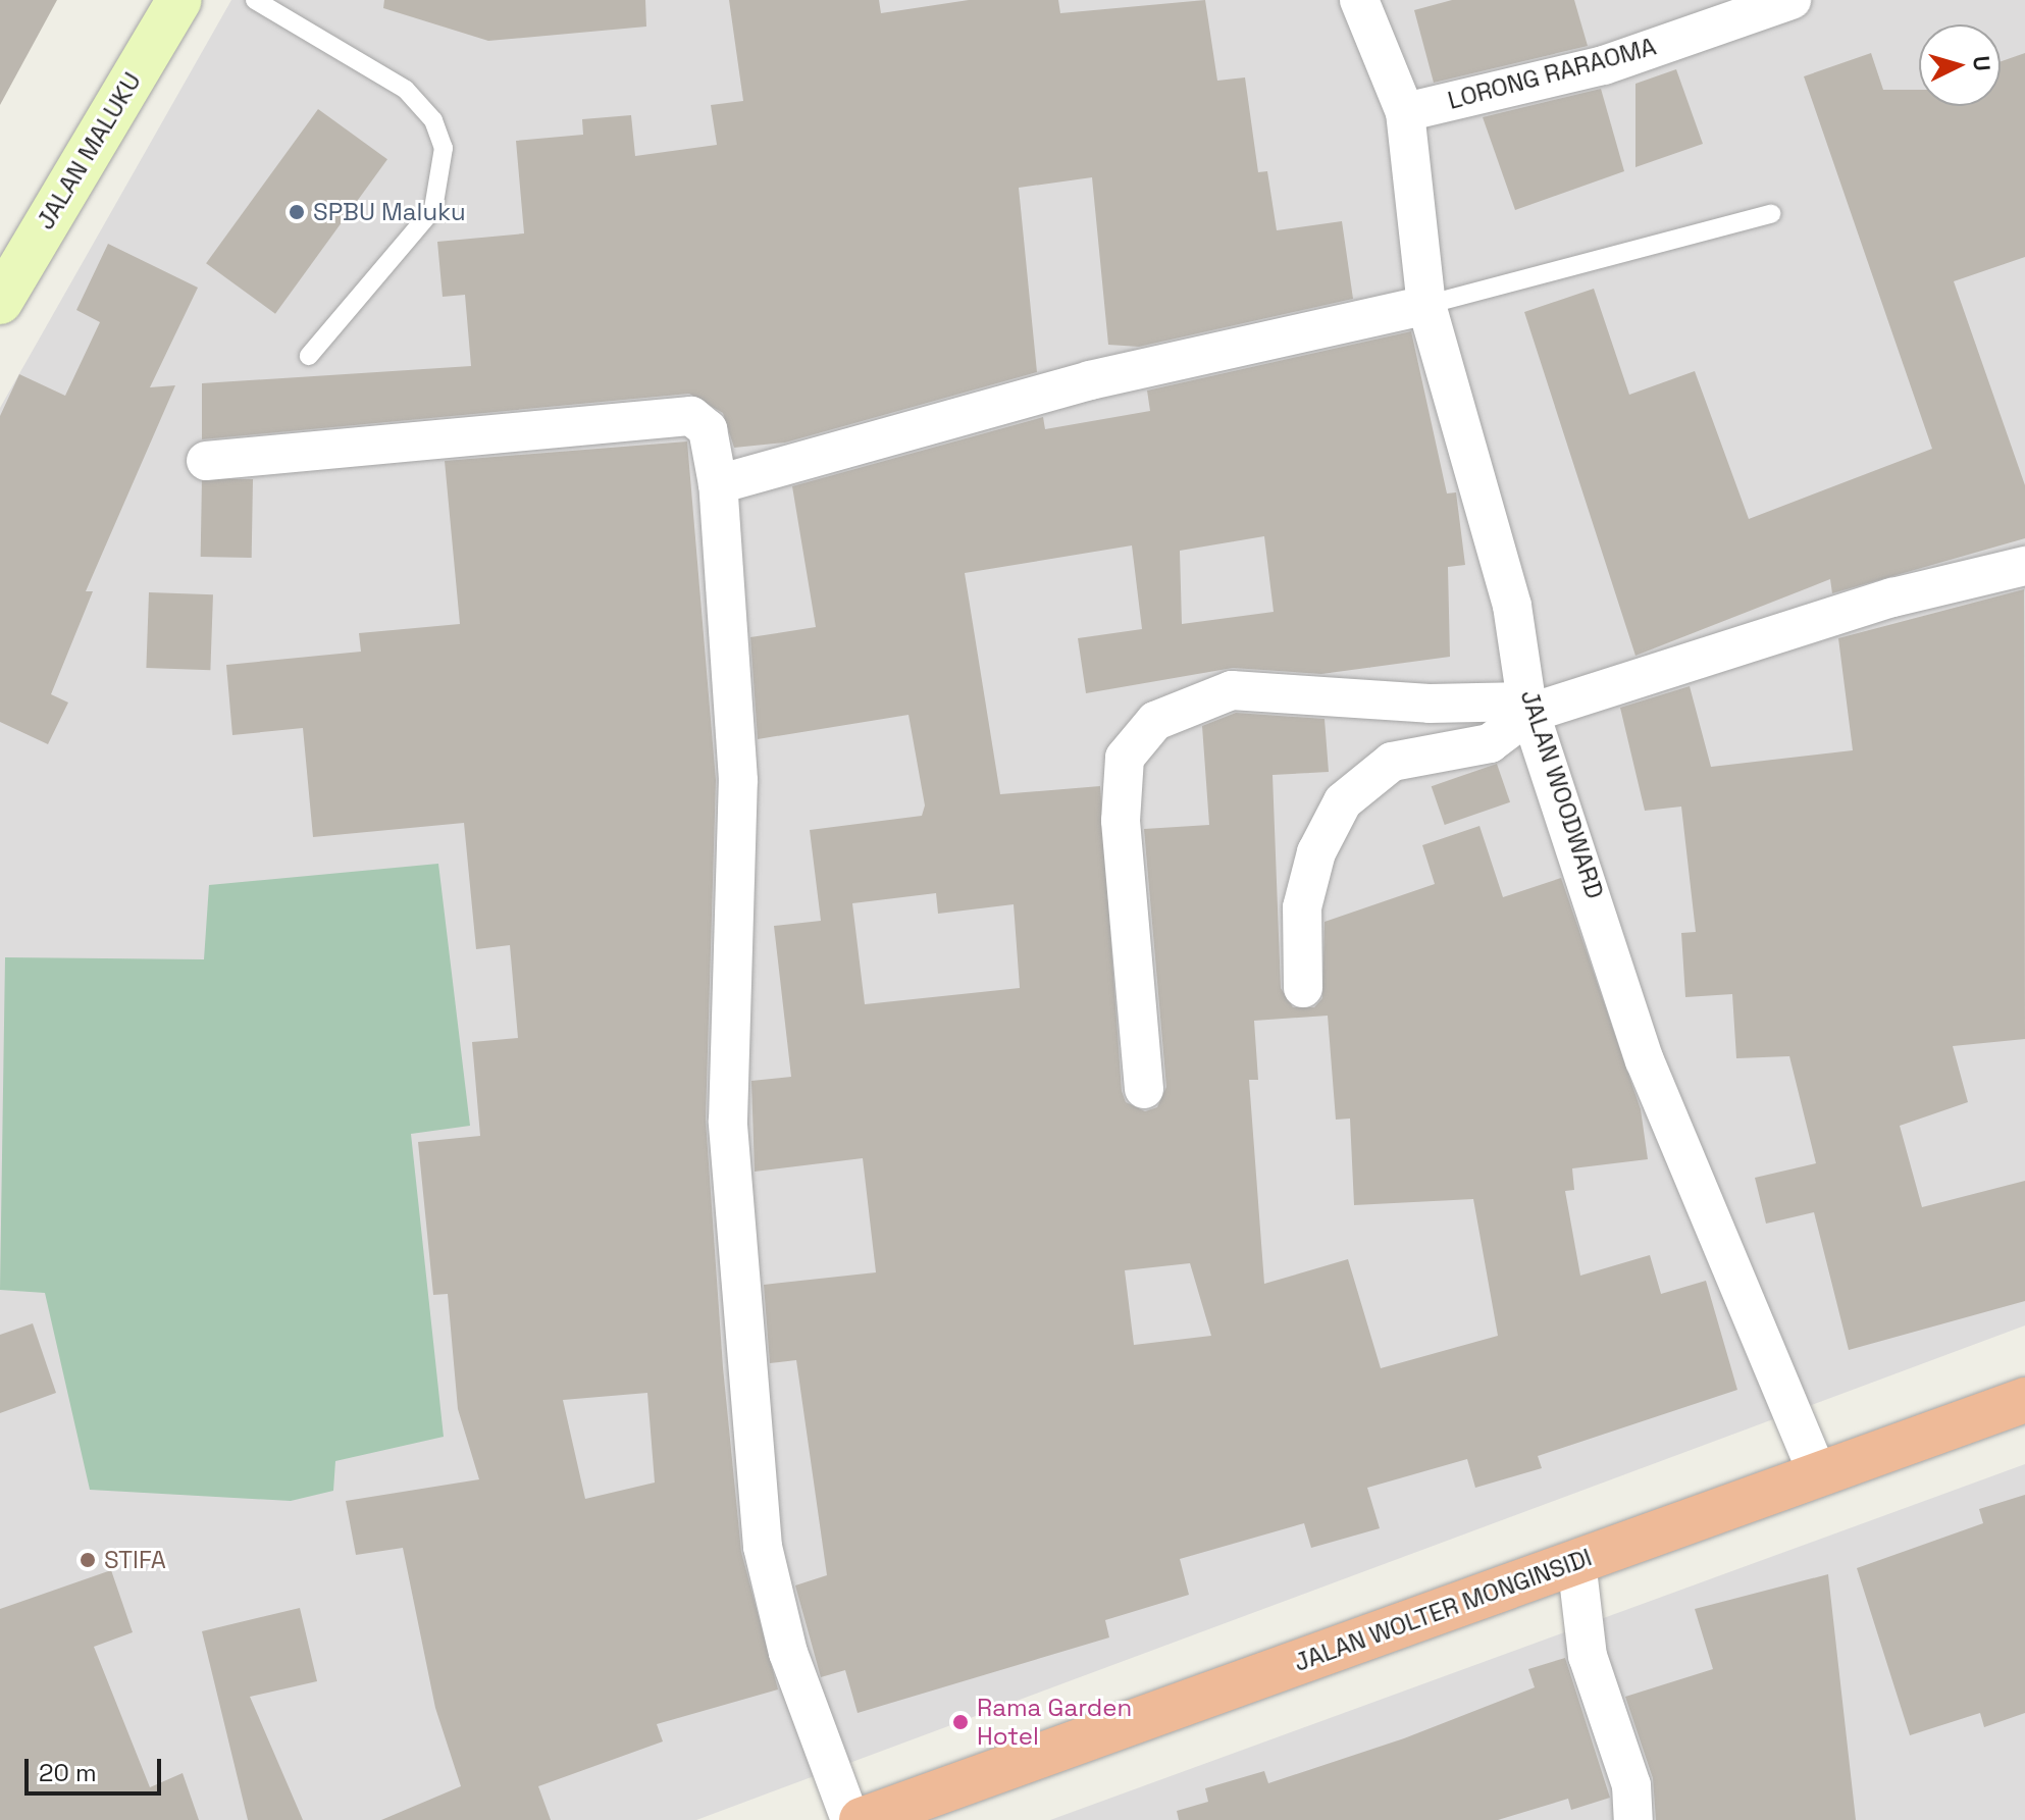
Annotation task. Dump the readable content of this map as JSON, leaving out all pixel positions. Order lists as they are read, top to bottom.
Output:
{
  "streets": {
    "highway": ["JALAN WOLTER MONGINSIDI"],
    "main road": ["JALAN MALUKU"],
    "street": ["LORONG RARAOMA", "JALAN WOODWARD"]
  },
  "crossings": [
    ["LORONG RARAOMA", "JALAN WOODWARD"],
    ["JALAN WOODWARD", "JALAN WOLTER MONGINSIDI"]
  ],
  "places": ["SPBU Maluku", "STIFA", "Rama Garden Hotel"],
  "scale_bar": "20 m",
  "north": "right"
}
